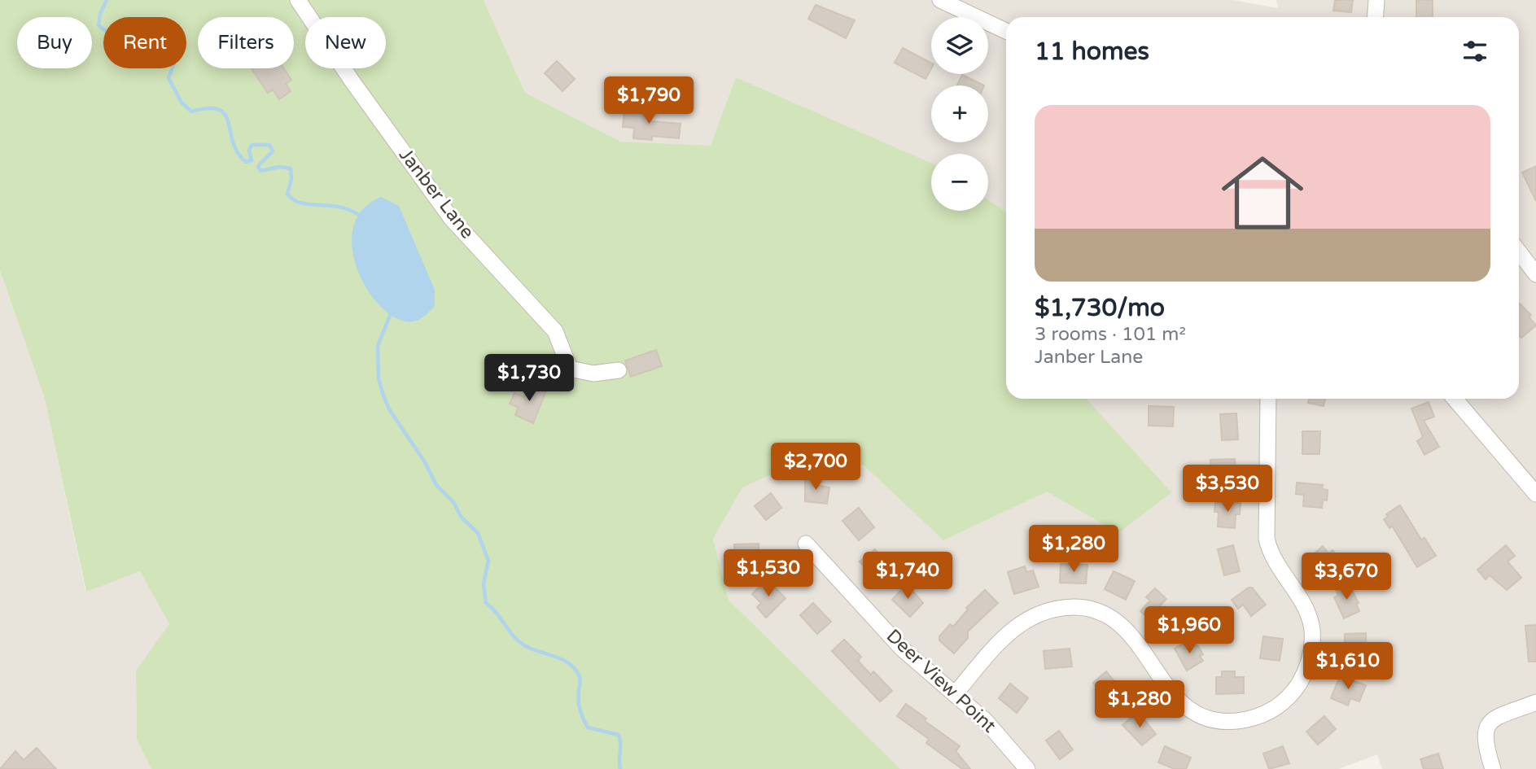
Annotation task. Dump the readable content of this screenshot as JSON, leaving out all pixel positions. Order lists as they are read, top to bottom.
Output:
{
  "streets": {
    "street": ["Janber Lane", "Deer View Point"]
  },
  "page": {
    "map_buttons": ["+", "−"],
    "chip": [
      "Buy",
      "Rent",
      "Filters",
      "New"
    ],
    "heading": "11 homes",
    "price": [
      "$1,790",
      "$1,730",
      "$2,700",
      "$3,530",
      "$1,280",
      "$1,530",
      "$1,740",
      "$3,670",
      "$1,960",
      "$1,610",
      "$1,280"
    ],
    "list": [
      {
        "name": "$1,730/mo",
        "note": "3 rooms · 101 m² · Janber Lane"
      }
    ]
  }
}
